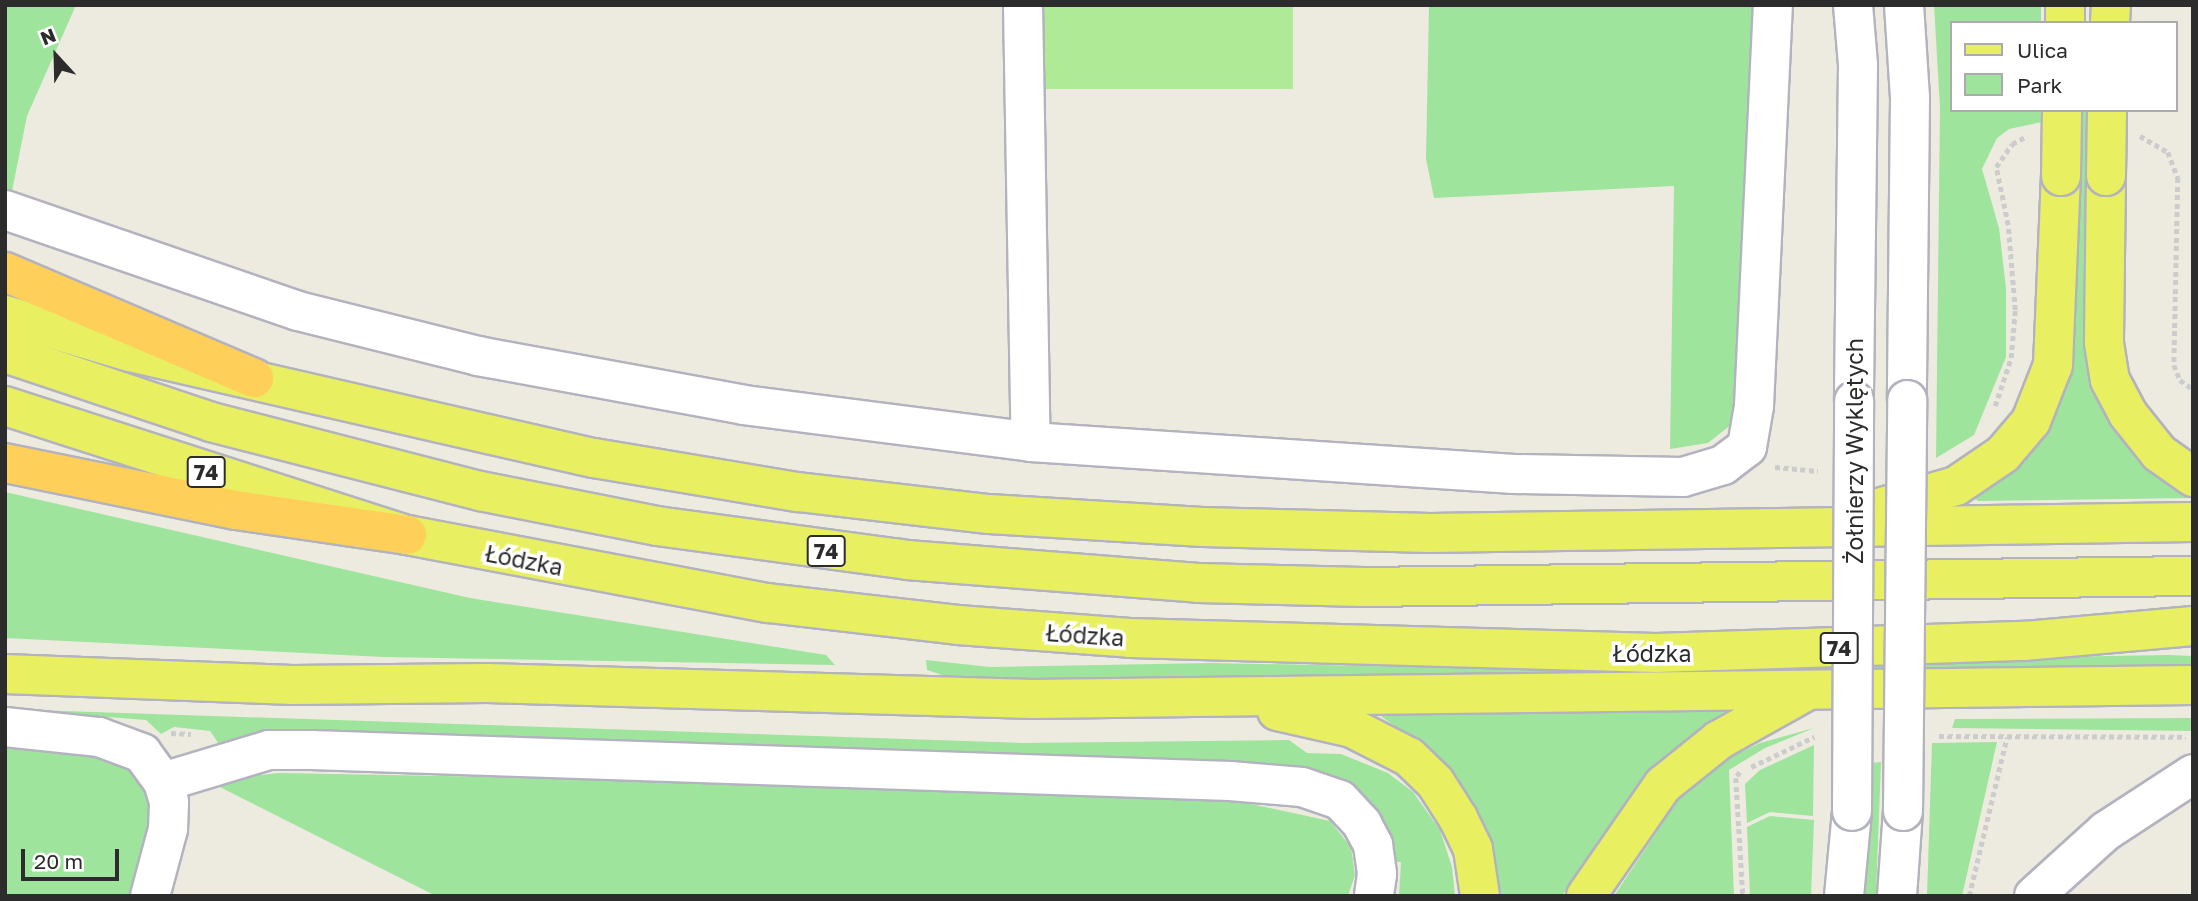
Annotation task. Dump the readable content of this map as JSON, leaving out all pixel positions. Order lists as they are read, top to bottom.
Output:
{
  "streets": {
    "main road": ["74", "Łódzka"],
    "street": ["Żołnierzy Wyklętych"]
  },
  "legend": ["Ulica", "Park"],
  "scale_bar": "20 m",
  "north": "top"
}
